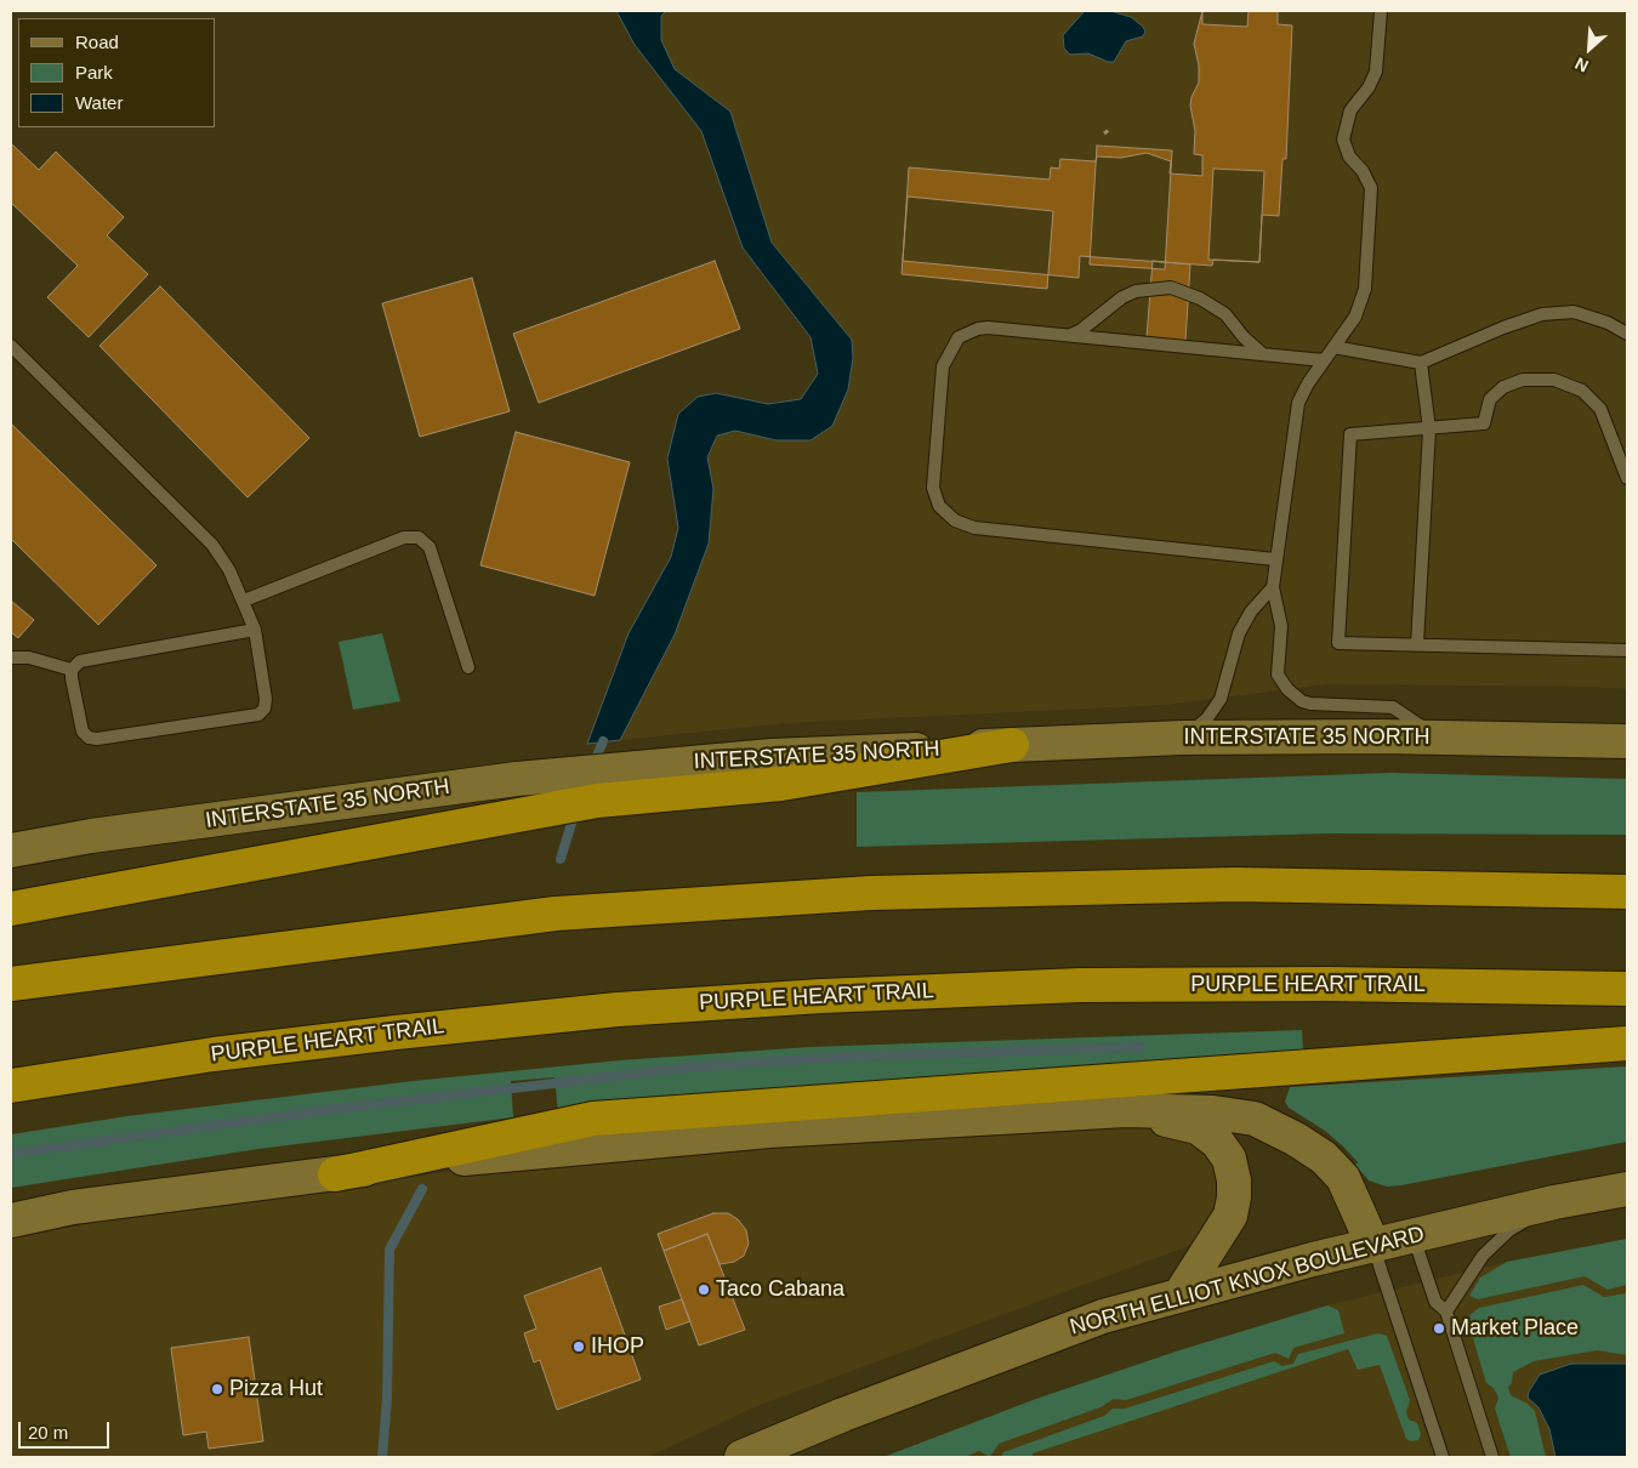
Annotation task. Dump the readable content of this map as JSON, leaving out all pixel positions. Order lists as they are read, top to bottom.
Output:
{
  "streets": {
    "highway": ["PURPLE HEART TRAIL"],
    "main road": ["INTERSTATE 35 NORTH", "NORTH ELLIOT KNOX BOULEVARD"]
  },
  "places": [
    "Taco Cabana",
    "Market Place",
    "IHOP",
    "Pizza Hut"
  ],
  "legend": ["Road", "Park", "Water"],
  "scale_bar": "20 m",
  "north": "bottom left"
}
